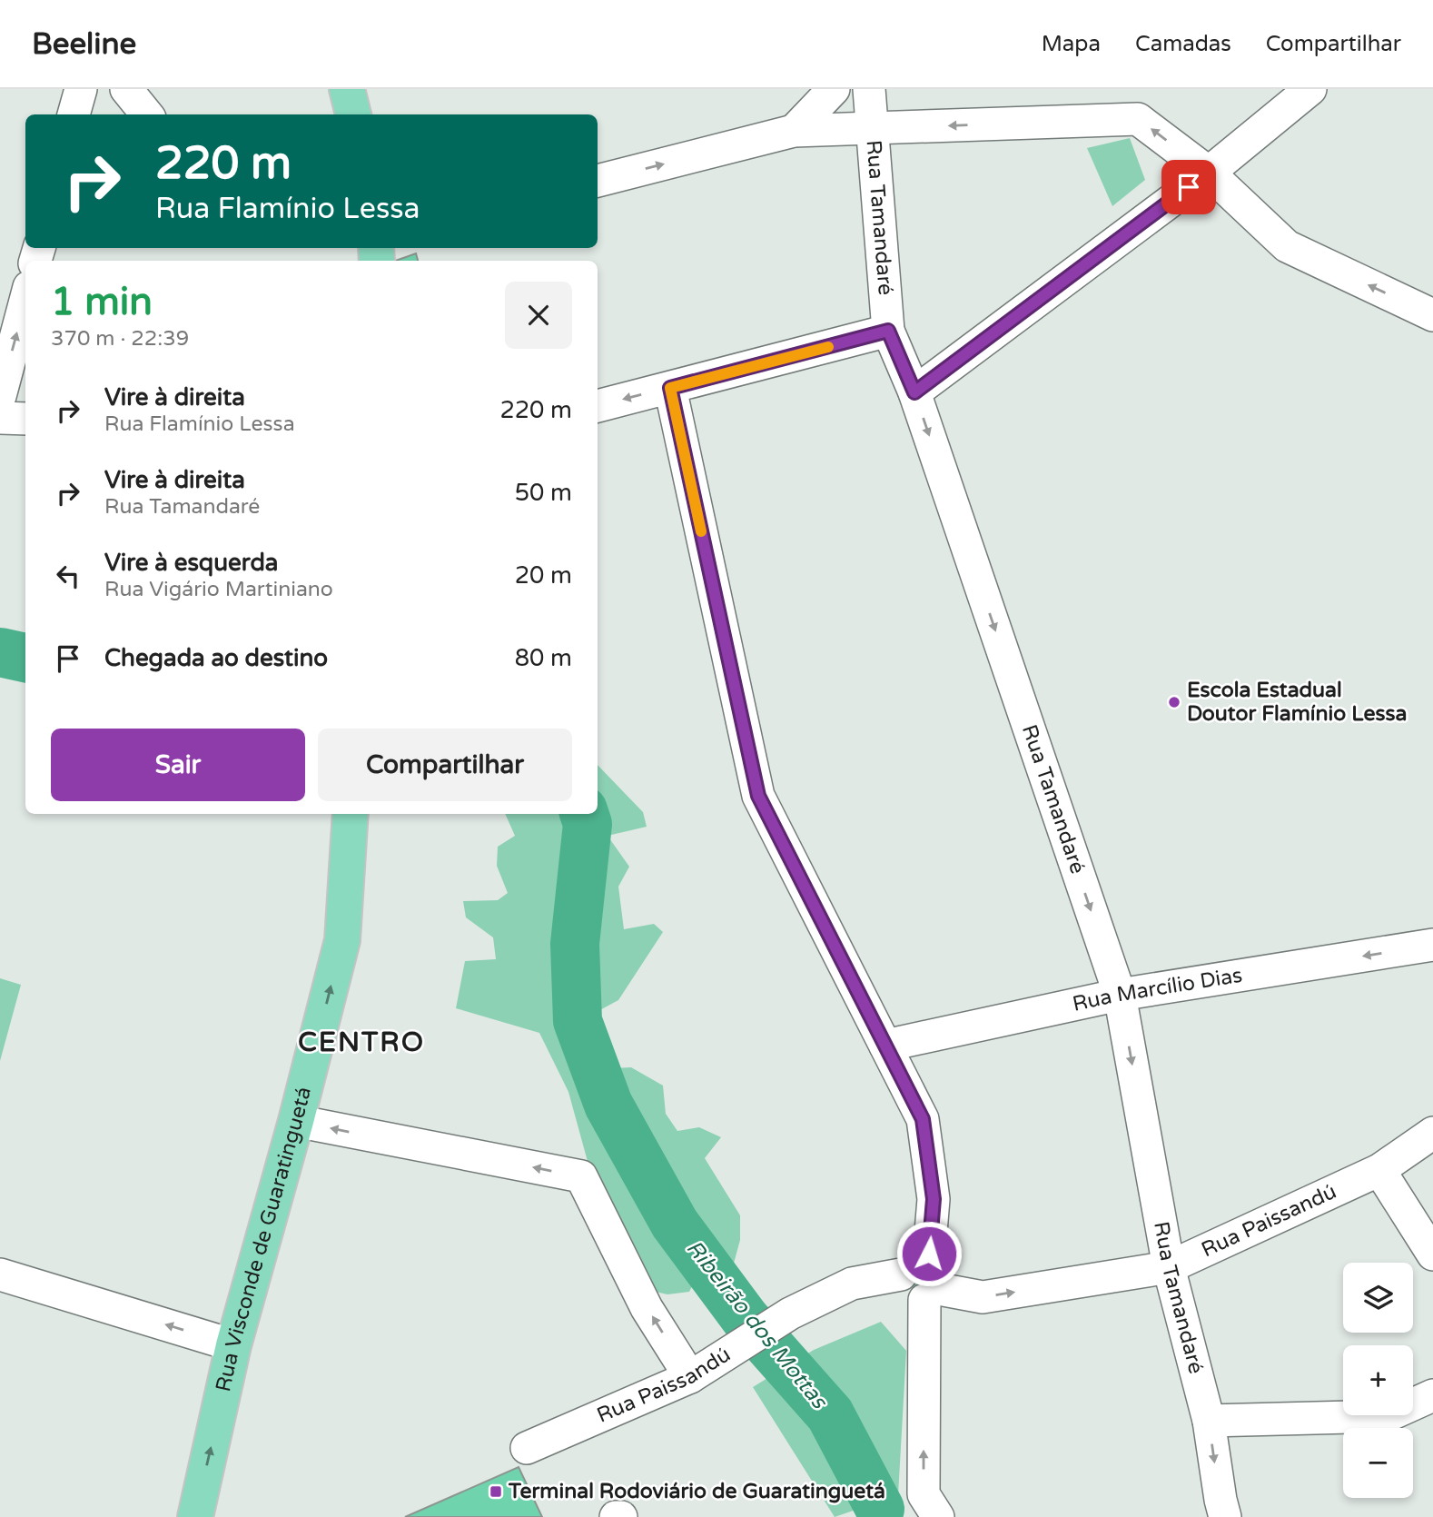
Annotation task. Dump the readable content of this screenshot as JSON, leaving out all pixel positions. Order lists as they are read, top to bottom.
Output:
{
  "streets": {
    "main road": ["Rua Visconde de Guaratinguetá"],
    "street": ["Rua Tamandaré", "Rua Marcílio Dias", "Rua Paissandú"]
  },
  "crossings": [
    ["Rua Tamandaré", "Rua Marcílio Dias"],
    ["Rua Tamandaré", "Rua Paissandú"]
  ],
  "one_way": ["Rua Marcílio Dias", "Rua Visconde de Guaratinguetá"],
  "districts": ["CENTRO"],
  "water": ["Ribeirão dos Mottas"],
  "places": {
    "other": ["Escola Estadual Doutor Flamínio Lessa"],
    "transit": ["Terminal Rodoviário de Guaratinguetá"]
  },
  "page": {
    "header": "Beeline",
    "nav": ["Mapa", "Camadas", "Compartilhar"],
    "turn": ["220 m", "Rua Flamínio Lessa"],
    "heading": ["1 min", "370 m · 22:39"],
    "list": [
      {
        "name": "Vire à direita",
        "note": "Rua Flamínio Lessa",
        "value": "220 m"
      },
      {
        "name": "Vire à direita",
        "note": "Rua Tamandaré",
        "value": "50 m"
      },
      {
        "name": "Vire à esquerda",
        "note": "Rua Vigário Martiniano",
        "value": "20 m"
      },
      {
        "name": "Chegada ao destino",
        "value": "80 m"
      }
    ],
    "buttons": ["Sair", "Compartilhar"],
    "map_buttons": ["+", "−"]
  }
}
